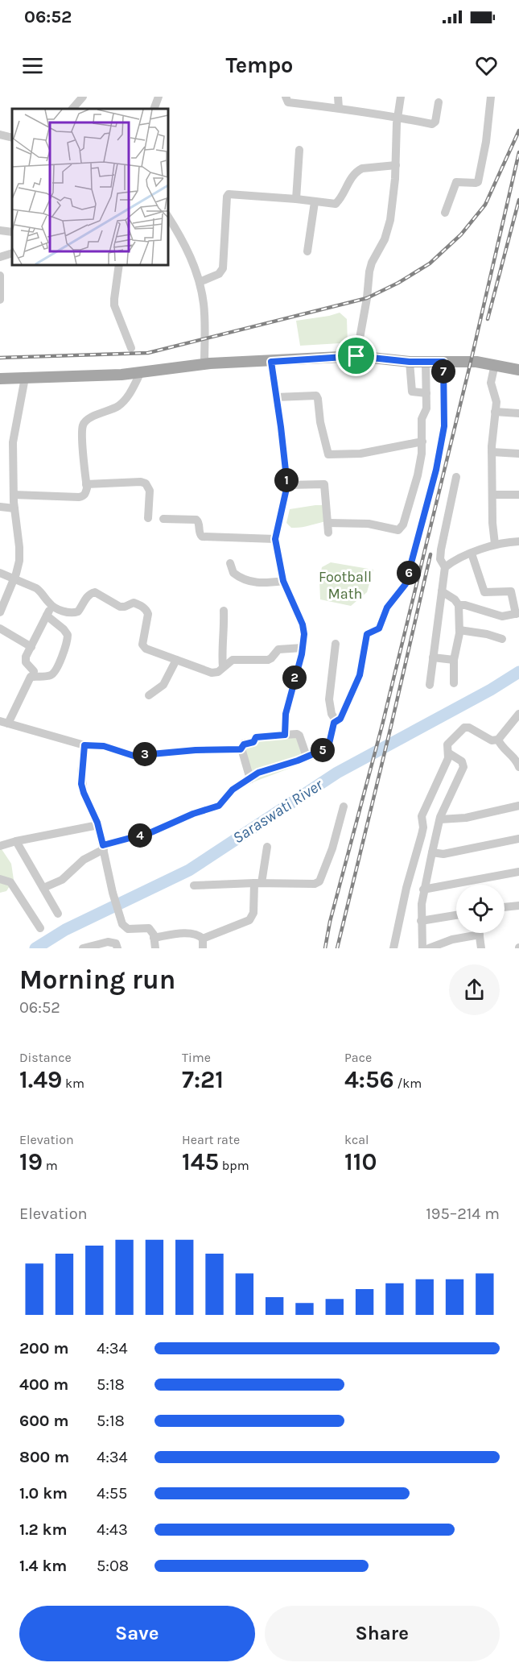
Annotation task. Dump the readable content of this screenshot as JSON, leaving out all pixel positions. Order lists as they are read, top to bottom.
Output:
{
  "water": ["Saraswati River"],
  "parks": ["Football Math"],
  "page": {
    "status": "06:52",
    "header": "Tempo",
    "pins": [
      "7",
      "1",
      "6",
      "2",
      "5",
      "3",
      "4"
    ],
    "heading": ["Morning run", "06:52"],
    "stats": [
      ["Distance", "1.49 km"],
      ["Time", "7:21"],
      ["Pace", "4:56 /km"],
      ["Elevation", "19 m"],
      ["Heart rate", "145 bpm"],
      ["kcal", "110"]
    ],
    "chart": ["Elevation", "195–214 m"],
    "list": [
      {
        "name": "200 m",
        "note": "4:34"
      },
      {
        "name": "400 m",
        "note": "5:18"
      },
      {
        "name": "600 m",
        "note": "5:18"
      },
      {
        "name": "800 m",
        "note": "4:34"
      },
      {
        "name": "1.0 km",
        "note": "4:55"
      },
      {
        "name": "1.2 km",
        "note": "4:43"
      },
      {
        "name": "1.4 km",
        "note": "5:08"
      }
    ],
    "buttons": ["Save", "Share"]
  }
}
